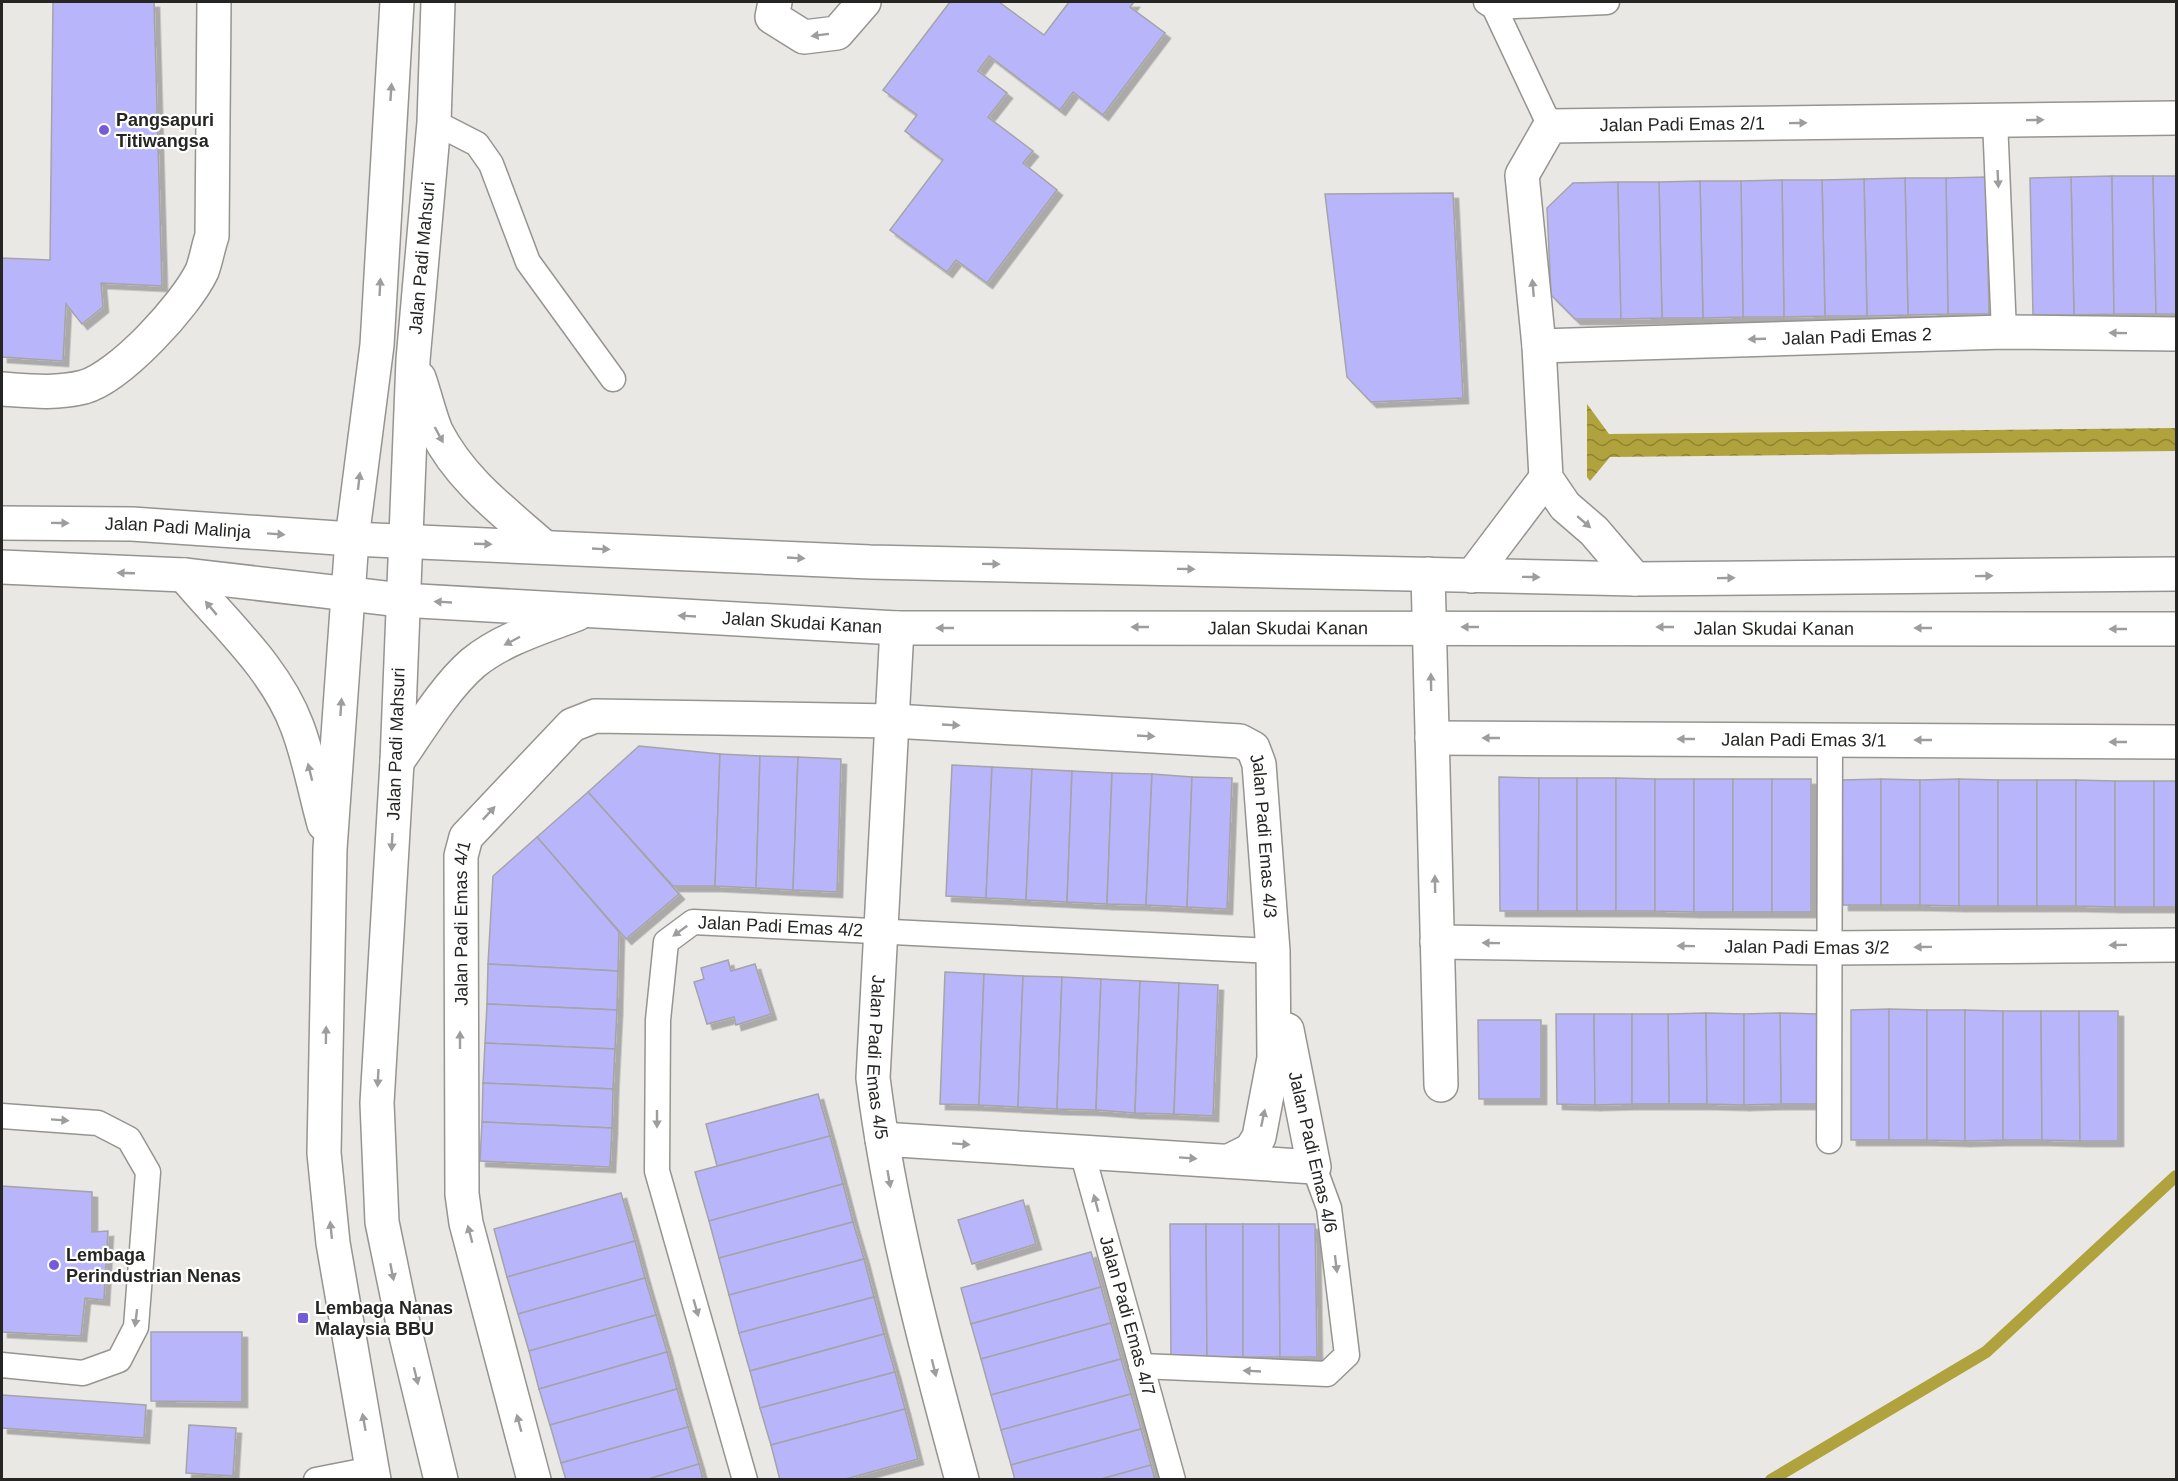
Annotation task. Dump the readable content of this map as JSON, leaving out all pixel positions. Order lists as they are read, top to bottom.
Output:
{
  "streets": {
    "street": [
      "Jalan Padi Emas 2/1",
      "Jalan Padi Mahsuri",
      "Jalan Padi Emas 2",
      "Jalan Padi Malinja",
      "Jalan Skudai Kanan",
      "Jalan Padi Emas 3/1",
      "Jalan Padi Emas 4/3",
      "Jalan Padi Emas 4/1",
      "Jalan Padi Emas 3/2",
      "Jalan Padi Emas 4/5",
      "Jalan Padi Emas 4/6"
    ],
    "lane": ["Jalan Padi Emas 4/2", "Jalan Padi Emas 4/7"]
  },
  "crossings": [
    ["Jalan Padi Mahsuri", "Jalan Padi Malinja"],
    ["Jalan Padi Mahsuri", "Jalan Skudai Kanan"],
    ["Jalan Skudai Kanan", "Jalan Padi Emas 4/5"],
    ["Jalan Padi Emas 4/3", "Jalan Padi Emas 4/1"],
    ["Jalan Padi Emas 4/3", "Jalan Padi Emas 4/2"],
    ["Jalan Padi Emas 4/3", "Jalan Padi Emas 4/5"],
    ["Jalan Padi Emas 4/3", "Jalan Padi Emas 4/6"],
    ["Jalan Padi Emas 4/1", "Jalan Padi Emas 4/5"],
    ["Jalan Padi Emas 4/2", "Jalan Padi Emas 4/5"],
    ["Jalan Padi Emas 4/2", "Jalan Padi Emas 4/6"],
    ["Jalan Padi Emas 4/6", "Jalan Padi Emas 4/7"]
  ],
  "one_way": [
    "Jalan Padi Emas 2/1",
    "Jalan Padi Emas 3/2",
    "Jalan Padi Emas 4/5",
    "Jalan Padi Emas 4/7"
  ],
  "places": {
    "other": ["Pangsapuri Titiwangsa", "Lembaga Perindustrian Nenas"],
    "transit": ["Lembaga Nanas Malaysia BBU"]
  }
}
